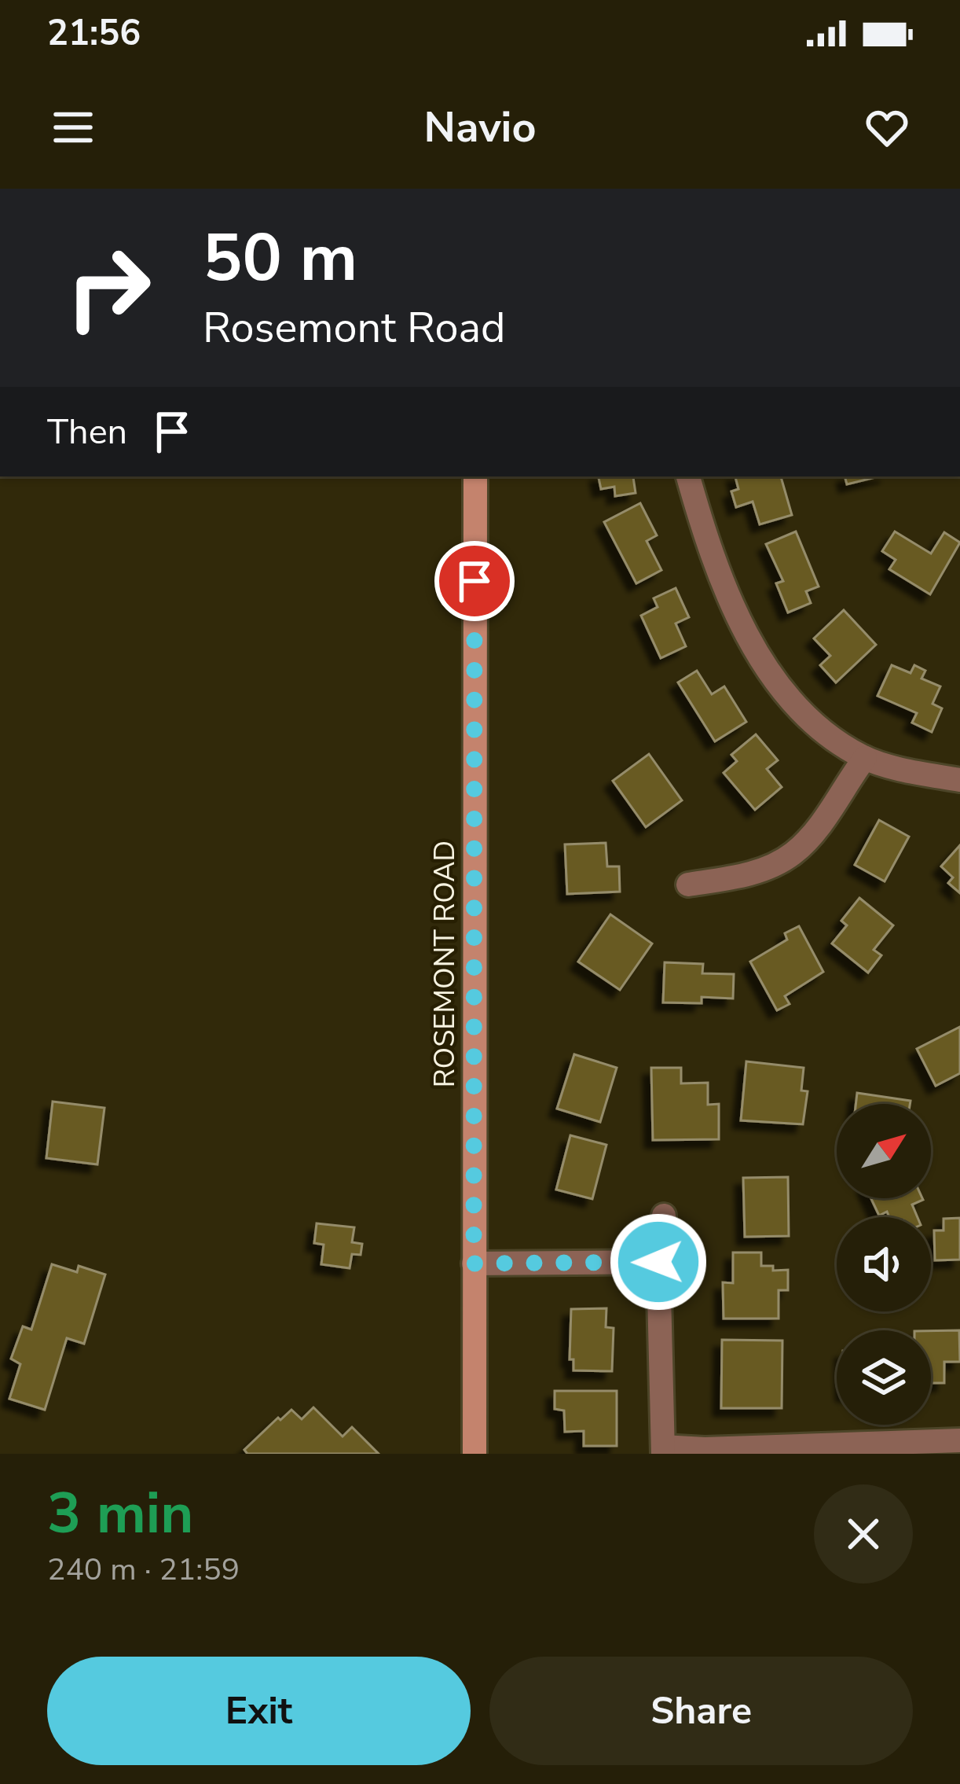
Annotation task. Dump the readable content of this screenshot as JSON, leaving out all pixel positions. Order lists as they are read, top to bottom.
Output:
{
  "streets": {
    "main road": ["ROSEMONT ROAD"]
  },
  "north": "top right",
  "page": {
    "status": "21:56",
    "header": "Navio",
    "turn": ["50 m", "Rosemont Road"],
    "then": "Then",
    "heading": ["3 min", "240 m · 21:59"],
    "buttons": ["Exit", "Share"]
  }
}
